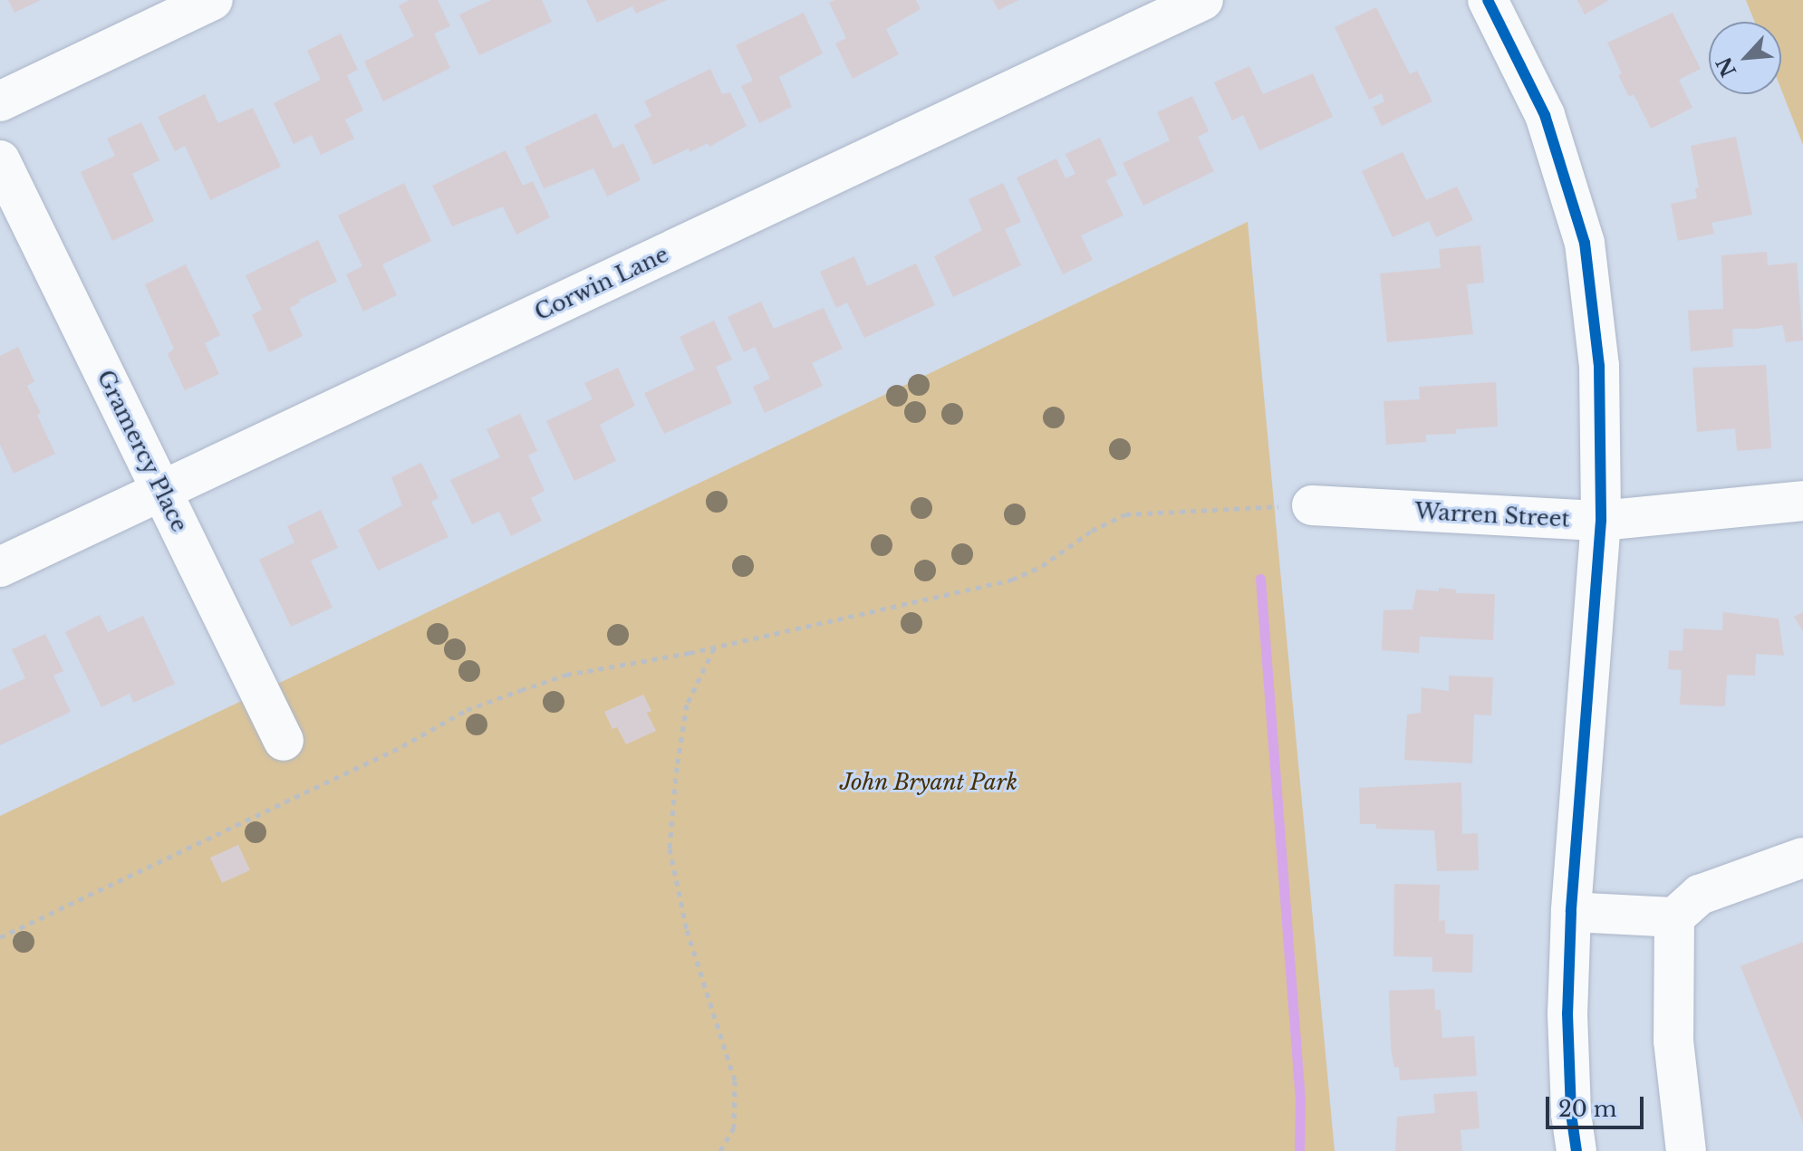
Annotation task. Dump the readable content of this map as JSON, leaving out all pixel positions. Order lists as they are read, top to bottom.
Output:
{
  "streets": {
    "street": ["Corwin Lane", "Gramercy Place", "Warren Street"]
  },
  "crossings": [
    ["Corwin Lane", "Gramercy Place"]
  ],
  "parks": ["John Bryant Park"],
  "scale_bar": "20 m",
  "north": "bottom left"
}
